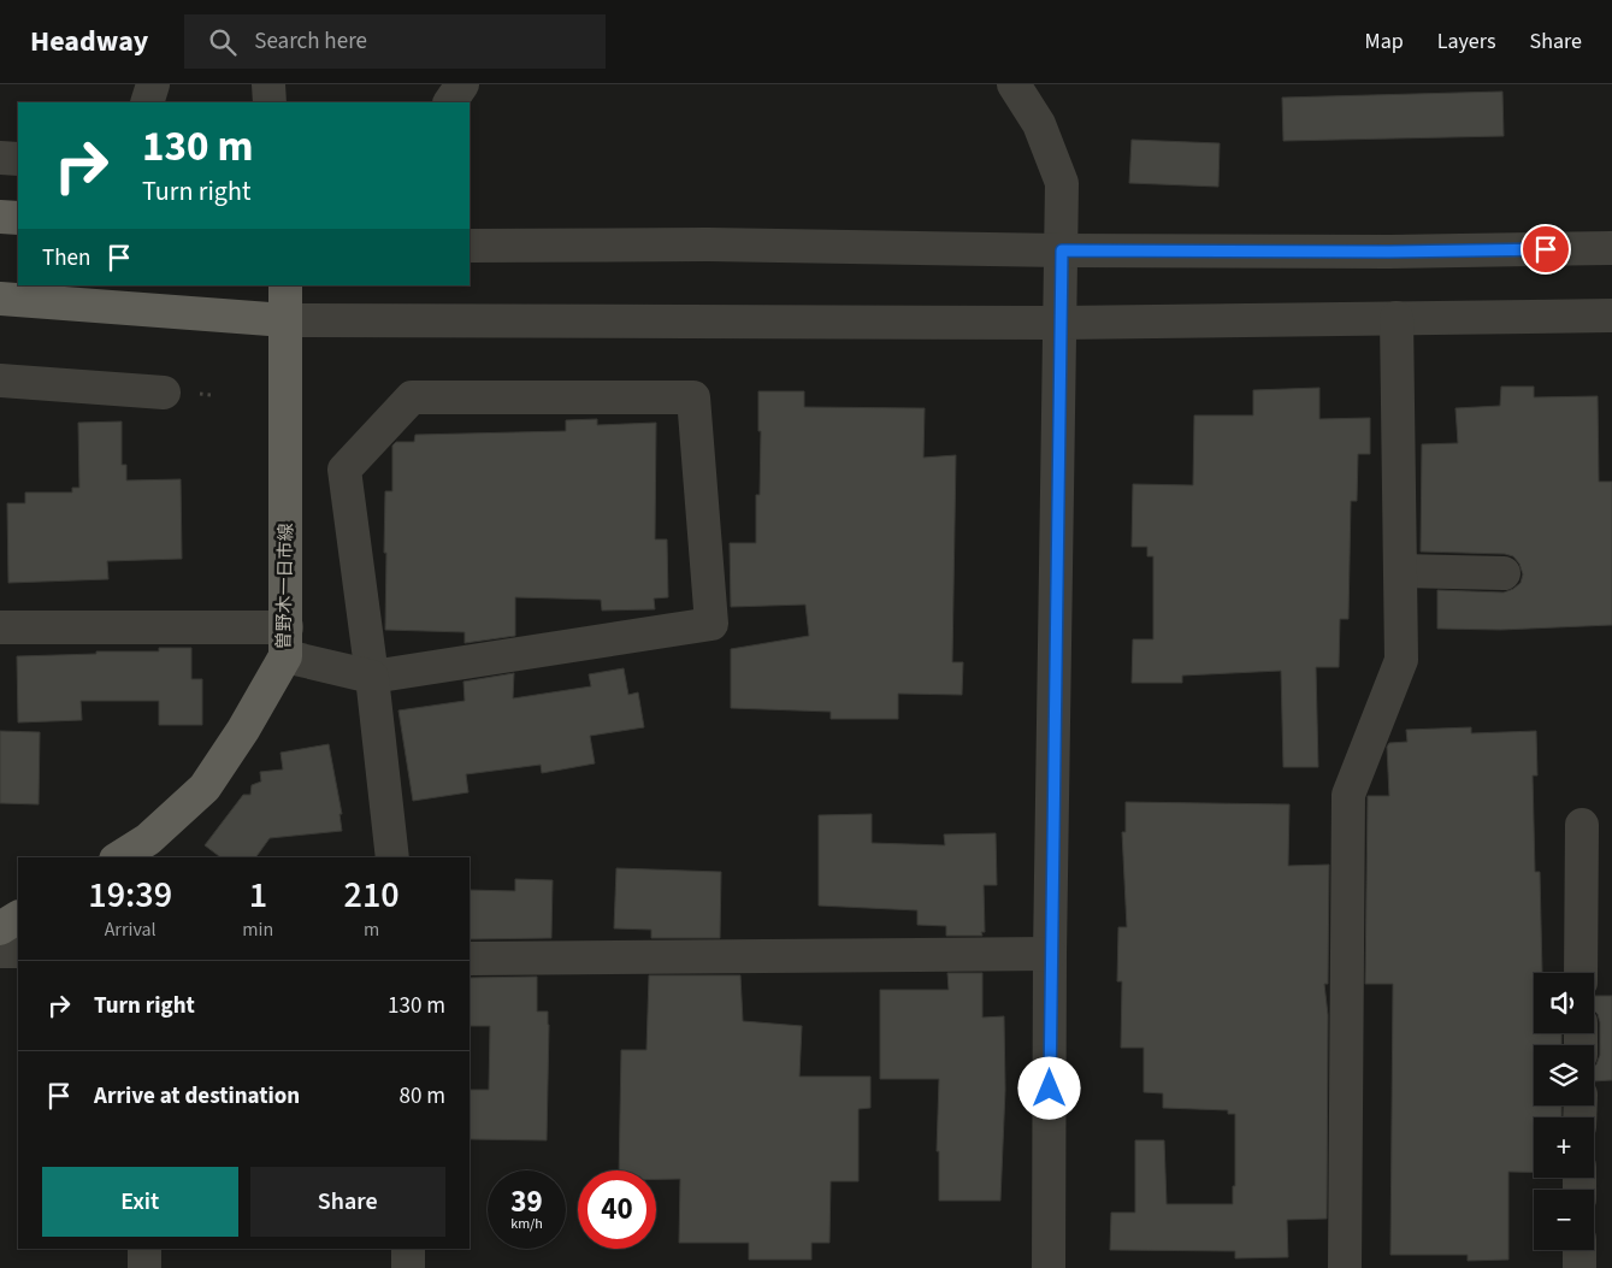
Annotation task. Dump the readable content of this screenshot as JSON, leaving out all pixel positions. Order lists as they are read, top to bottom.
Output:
{
  "streets": {
    "main road": ["曽野木一日市線"]
  },
  "page": {
    "header": "Headway",
    "search": "Search here",
    "nav": ["Map", "Layers", "Share"],
    "turn": ["130 m", "Turn right"],
    "then": "Then",
    "eta": [
      "19:39",
      "Arrival",
      "1",
      "min",
      "210",
      "m"
    ],
    "list": [
      {
        "name": "Turn right",
        "value": "130 m"
      },
      {
        "name": "Arrive at destination",
        "value": "80 m"
      }
    ],
    "map_buttons": ["+", "−"],
    "buttons": ["Exit", "Share"],
    "speed": "39 km/h",
    "limit": "40"
  }
}
